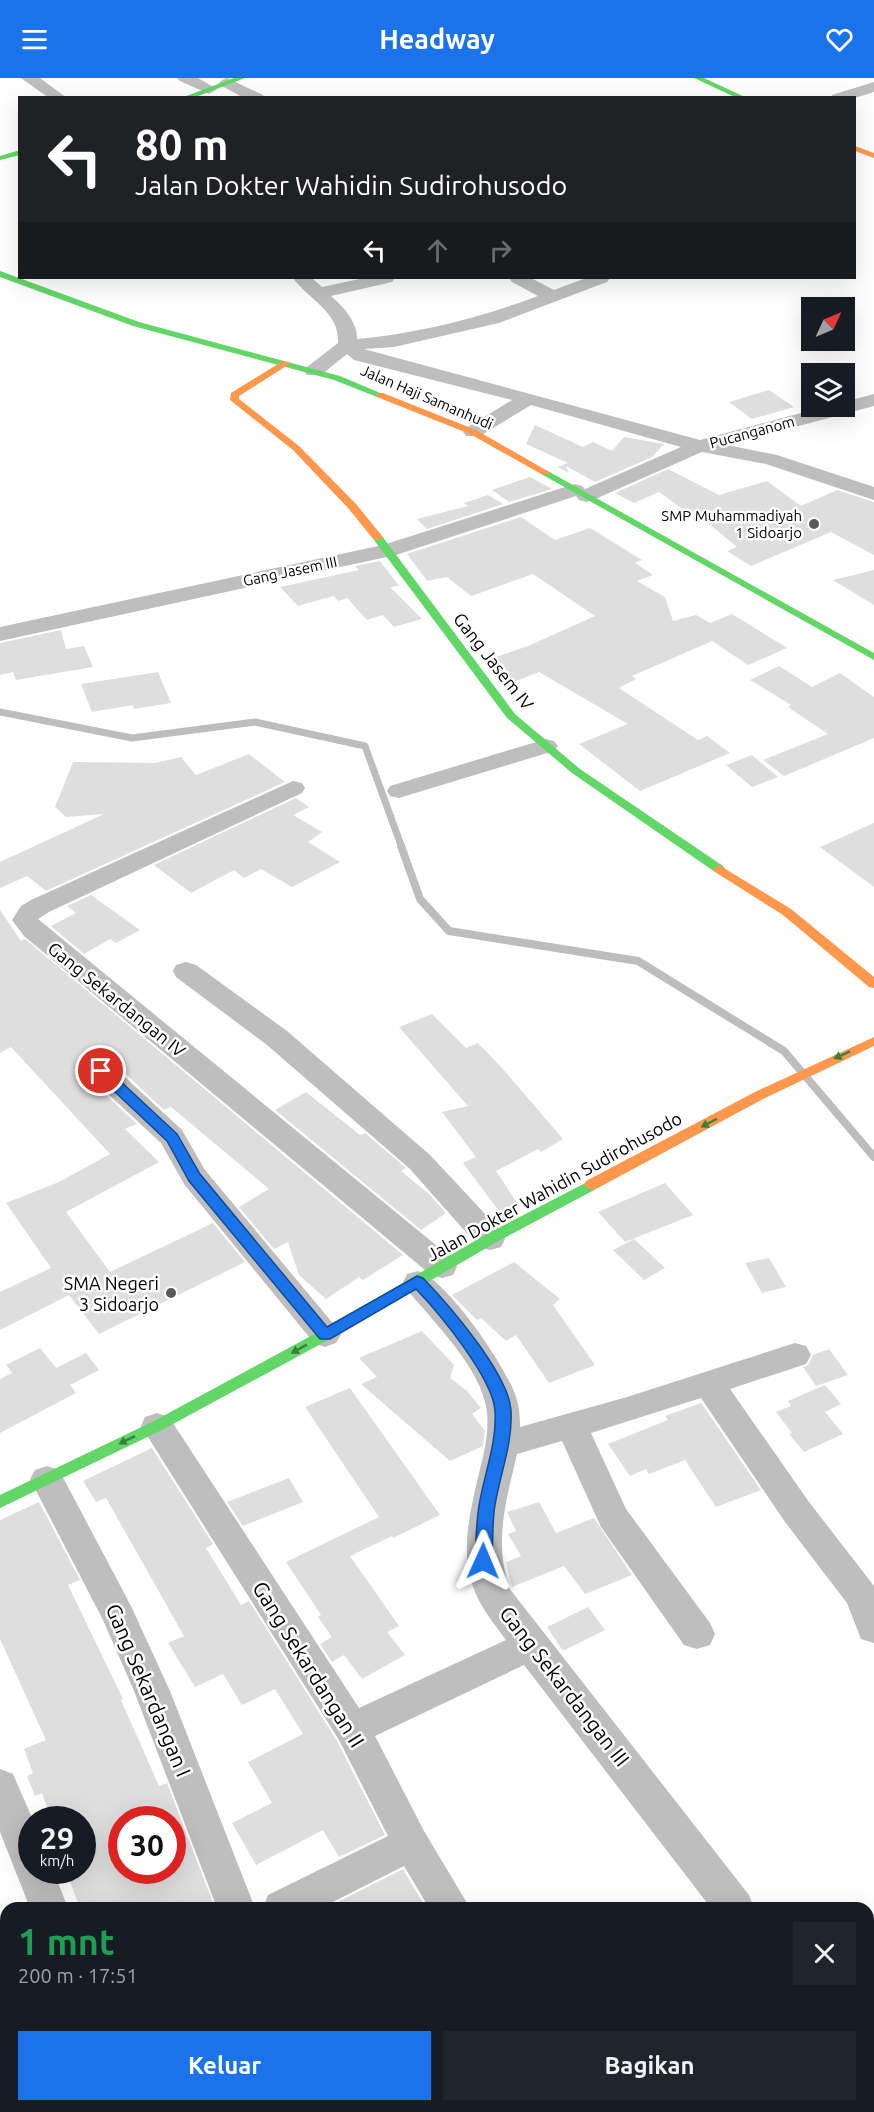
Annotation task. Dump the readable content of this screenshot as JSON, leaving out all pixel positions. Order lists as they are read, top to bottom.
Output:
{
  "streets": {
    "main road": ["Jalan Haji Samanhudi", "Gang Jasem IV", "Jalan Dokter Wahidin Sudirohusodo"],
    "street": [
      "Pucanganom",
      "Gang Jasem III",
      "Gang Sekardangan IV",
      "Gang Sekardangan II",
      "Gang Sekardangan III",
      "Gang Sekardangan I"
    ]
  },
  "crossings": [
    ["Jalan Haji Samanhudi", "Pucanganom"],
    ["Jalan Haji Samanhudi", "Gang Jasem III"],
    ["Jalan Haji Samanhudi", "Gang Jasem IV"],
    ["Pucanganom", "Gang Jasem III"],
    ["Gang Jasem III", "Gang Jasem IV"],
    ["Gang Sekardangan IV", "Jalan Dokter Wahidin Sudirohusodo"],
    ["Gang Sekardangan IV", "Gang Sekardangan III"],
    ["Jalan Dokter Wahidin Sudirohusodo", "Gang Sekardangan II"],
    ["Jalan Dokter Wahidin Sudirohusodo", "Gang Sekardangan III"],
    ["Jalan Dokter Wahidin Sudirohusodo", "Gang Sekardangan I"]
  ],
  "one_way": ["Jalan Dokter Wahidin Sudirohusodo"],
  "places": ["SMP Muhammadiyah 1 Sidoarjo", "SMA Negeri 3 Sidoarjo"],
  "north": "top right",
  "page": {
    "header": "Headway",
    "turn": ["80 m", "Jalan Dokter Wahidin Sudirohusodo"],
    "speed": "29 km/h",
    "limit": "30",
    "heading": ["1 mnt", "200 m · 17:51"],
    "buttons": ["Keluar", "Bagikan"]
  }
}
